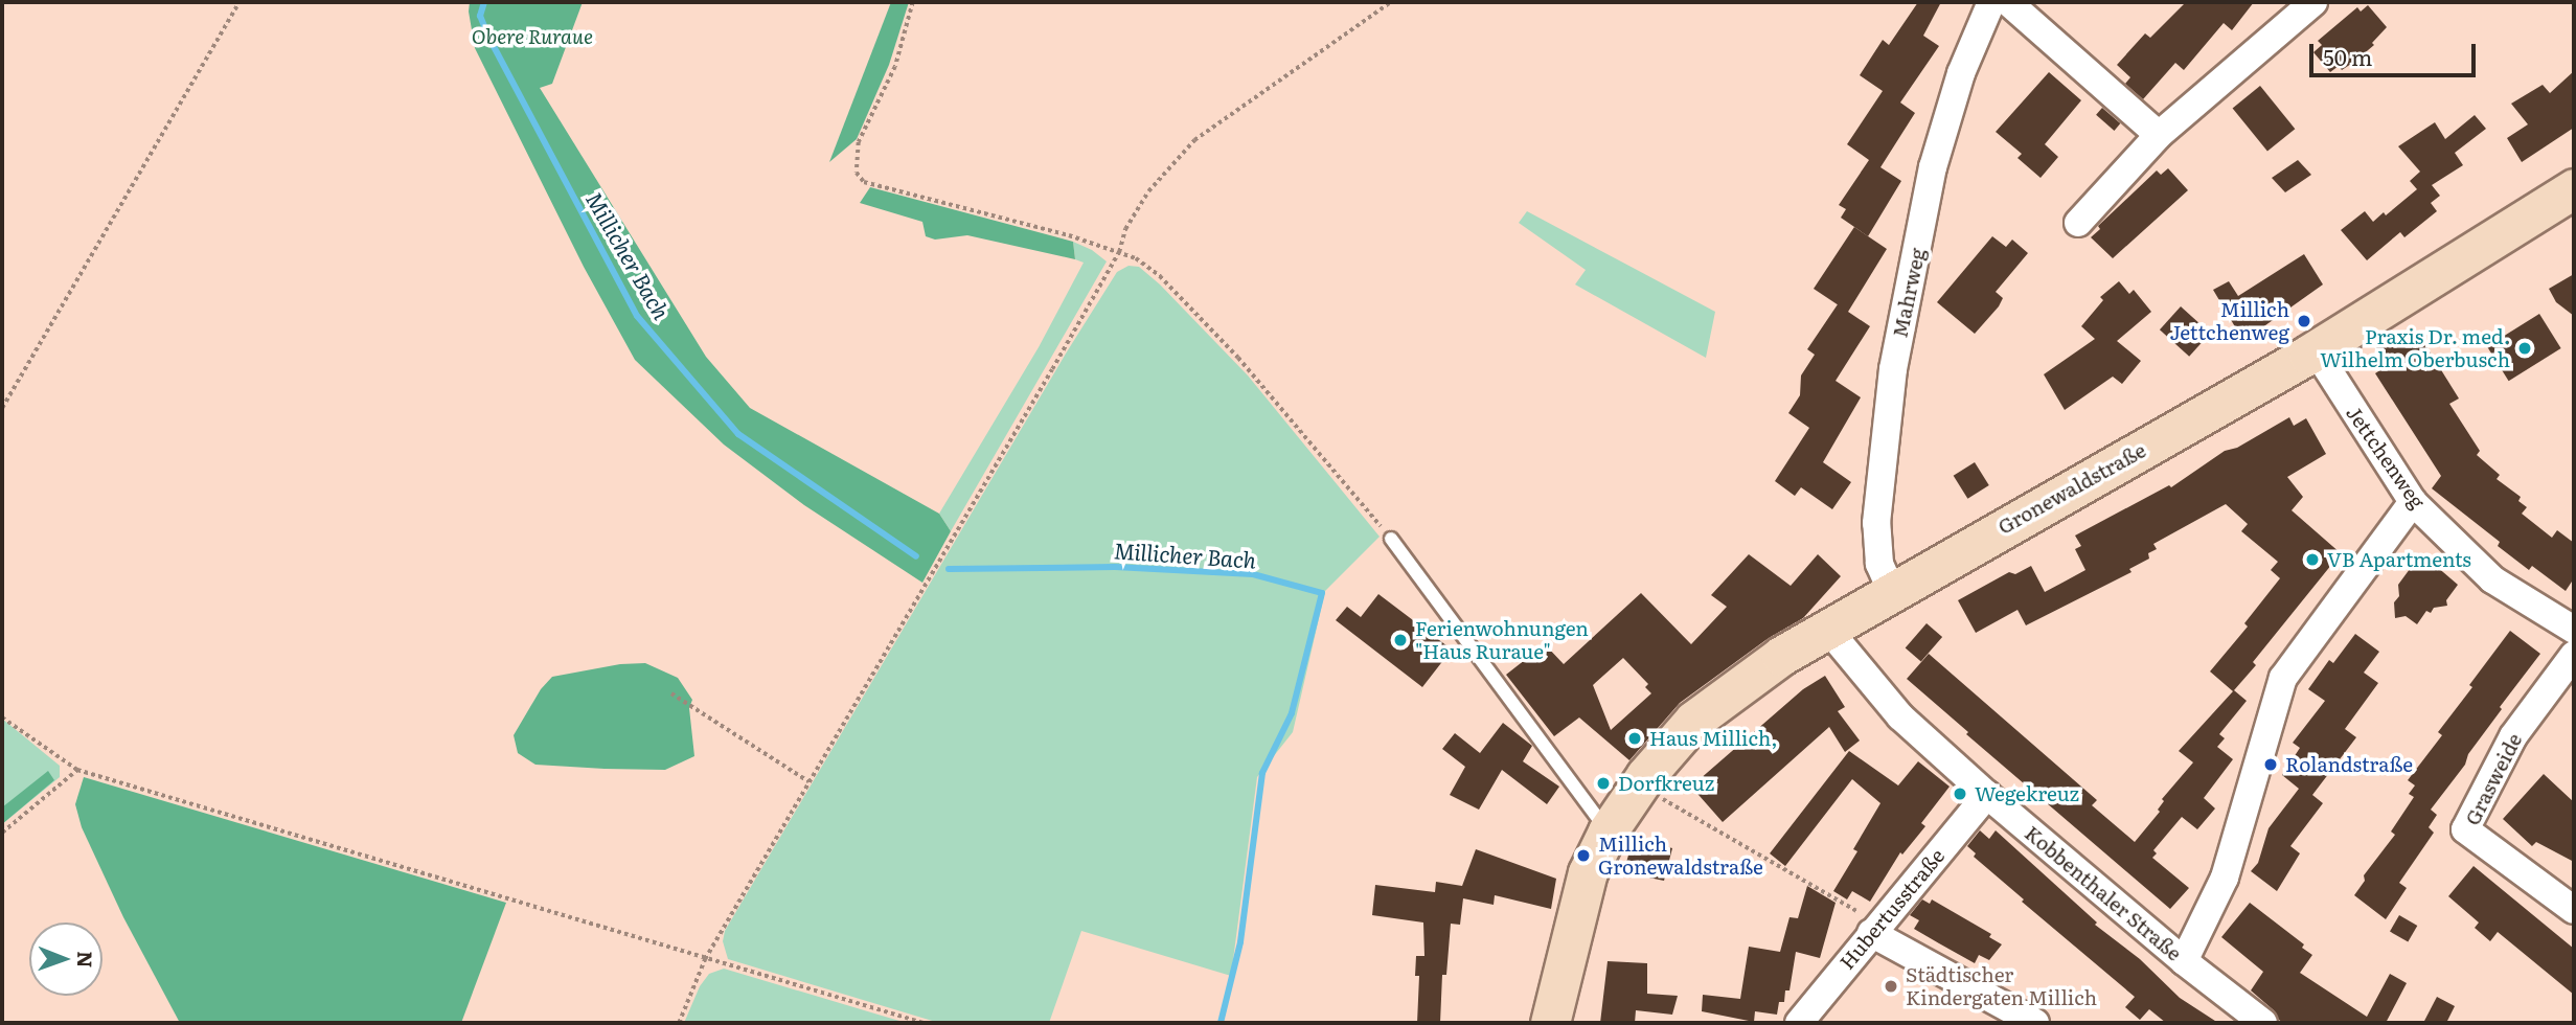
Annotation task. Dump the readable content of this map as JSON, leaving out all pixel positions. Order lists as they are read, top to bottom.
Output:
{
  "streets": {
    "main road": ["Gronewaldstraße"],
    "street": [
      "Mahrweg",
      "Jettchenweg",
      "Grasweide",
      "Kobbenthaler Straße",
      "Hubertusstraße"
    ]
  },
  "crossings": [
    ["Mahrweg", "Gronewaldstraße"],
    ["Jettchenweg", "Gronewaldstraße"],
    ["Gronewaldstraße", "Kobbenthaler Straße"],
    ["Kobbenthaler Straße", "Hubertusstraße"]
  ],
  "water": ["Millicher Bach"],
  "parks": ["Obere Ruraue"],
  "places": [
    "Millich Jettchenweg",
    "Praxis Dr. med. Wilhelm Oberbusch",
    "VB Apartments",
    "Ferienwohnungen \"Haus Ruraue\"",
    "Haus Millich,",
    "Rolandstraße",
    "Dorfkreuz",
    "Wegekreuz",
    "Millich Gronewaldstraße",
    "Städtischer Kindergaten Millich"
  ],
  "scale_bar": "50 m",
  "north": "right"
}
